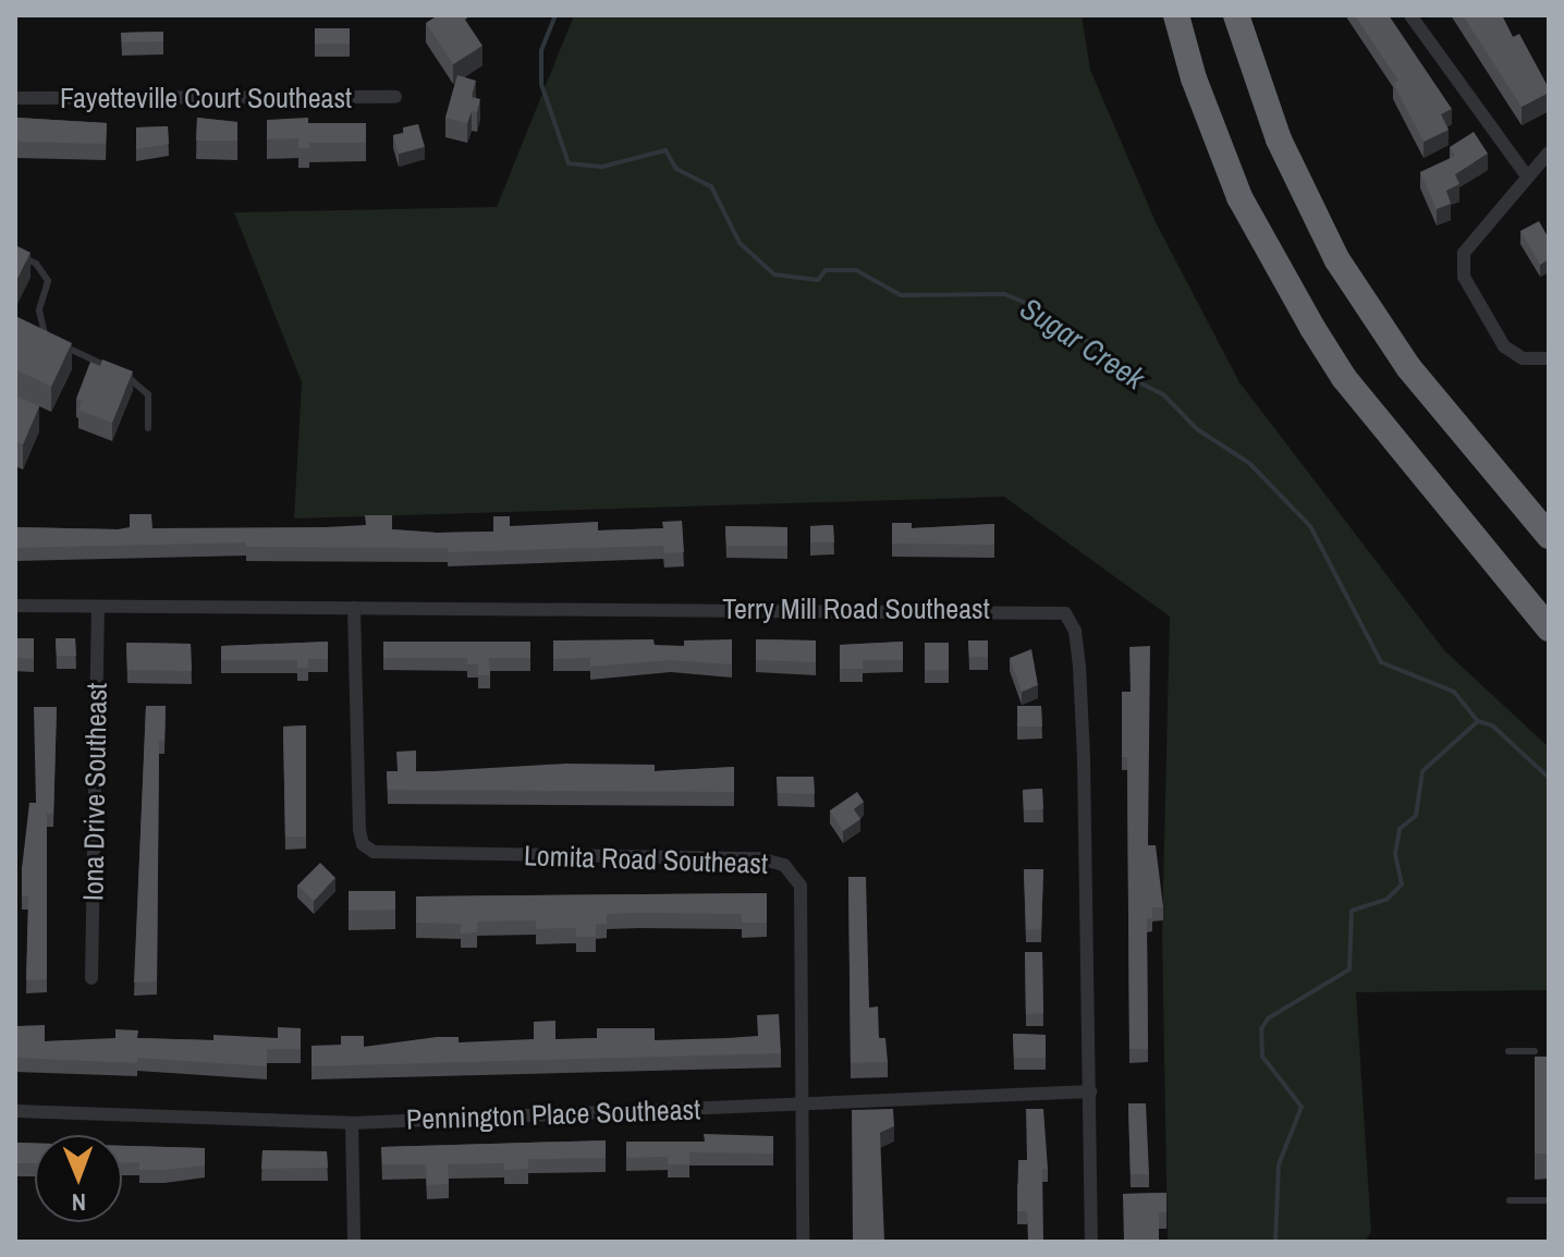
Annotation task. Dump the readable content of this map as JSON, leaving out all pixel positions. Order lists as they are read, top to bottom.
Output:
{
  "streets": {
    "street": [
      "Fayetteville Court Southeast",
      "Terry Mill Road Southeast",
      "Iona Drive Southeast",
      "Lomita Road Southeast",
      "Pennington Place Southeast"
    ]
  },
  "crossings": [
    ["Terry Mill Road Southeast", "Iona Drive Southeast"],
    ["Terry Mill Road Southeast", "Lomita Road Southeast"],
    ["Terry Mill Road Southeast", "Pennington Place Southeast"],
    ["Lomita Road Southeast", "Pennington Place Southeast"]
  ],
  "water": ["Sugar Creek"],
  "north": "bottom"
}
